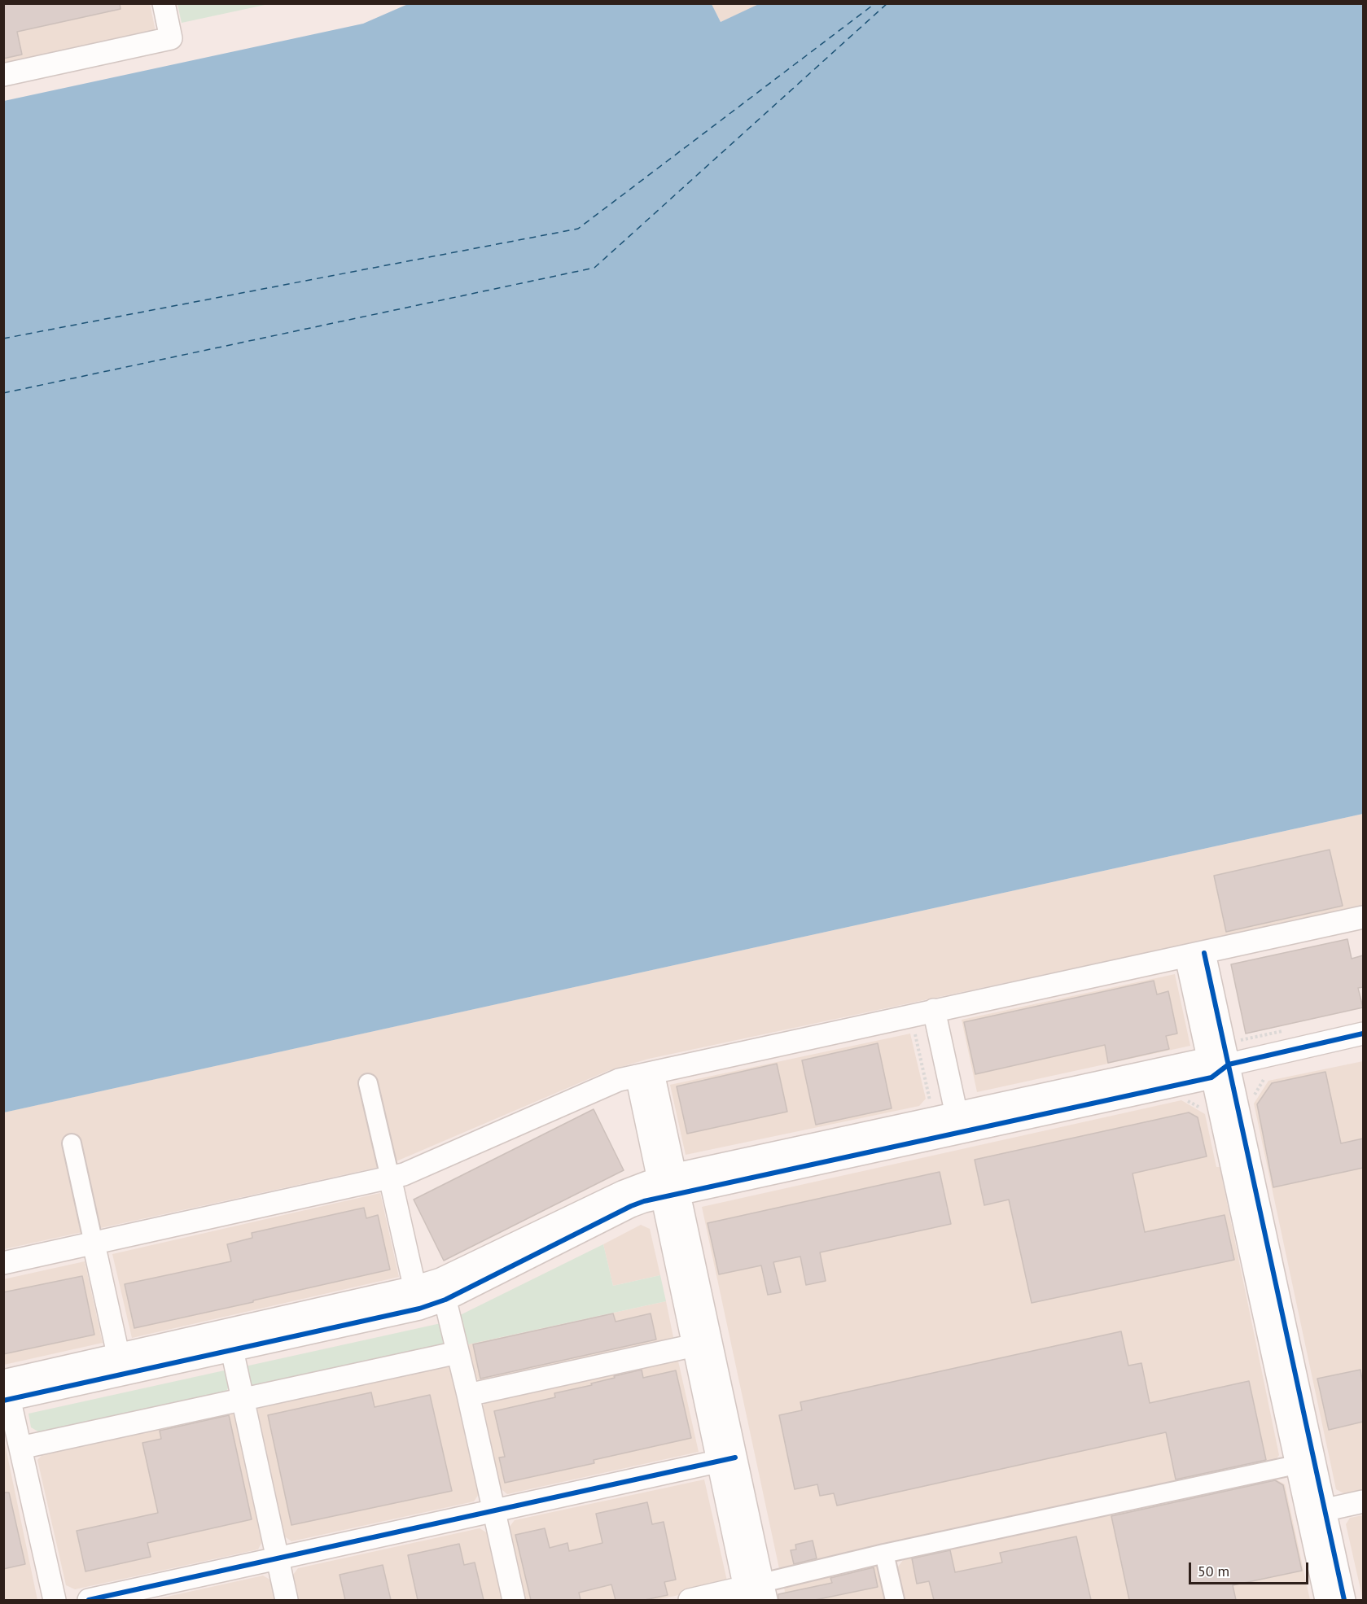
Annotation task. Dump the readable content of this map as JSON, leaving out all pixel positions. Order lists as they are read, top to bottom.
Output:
{
  "scale_bar": "50 m"
}
